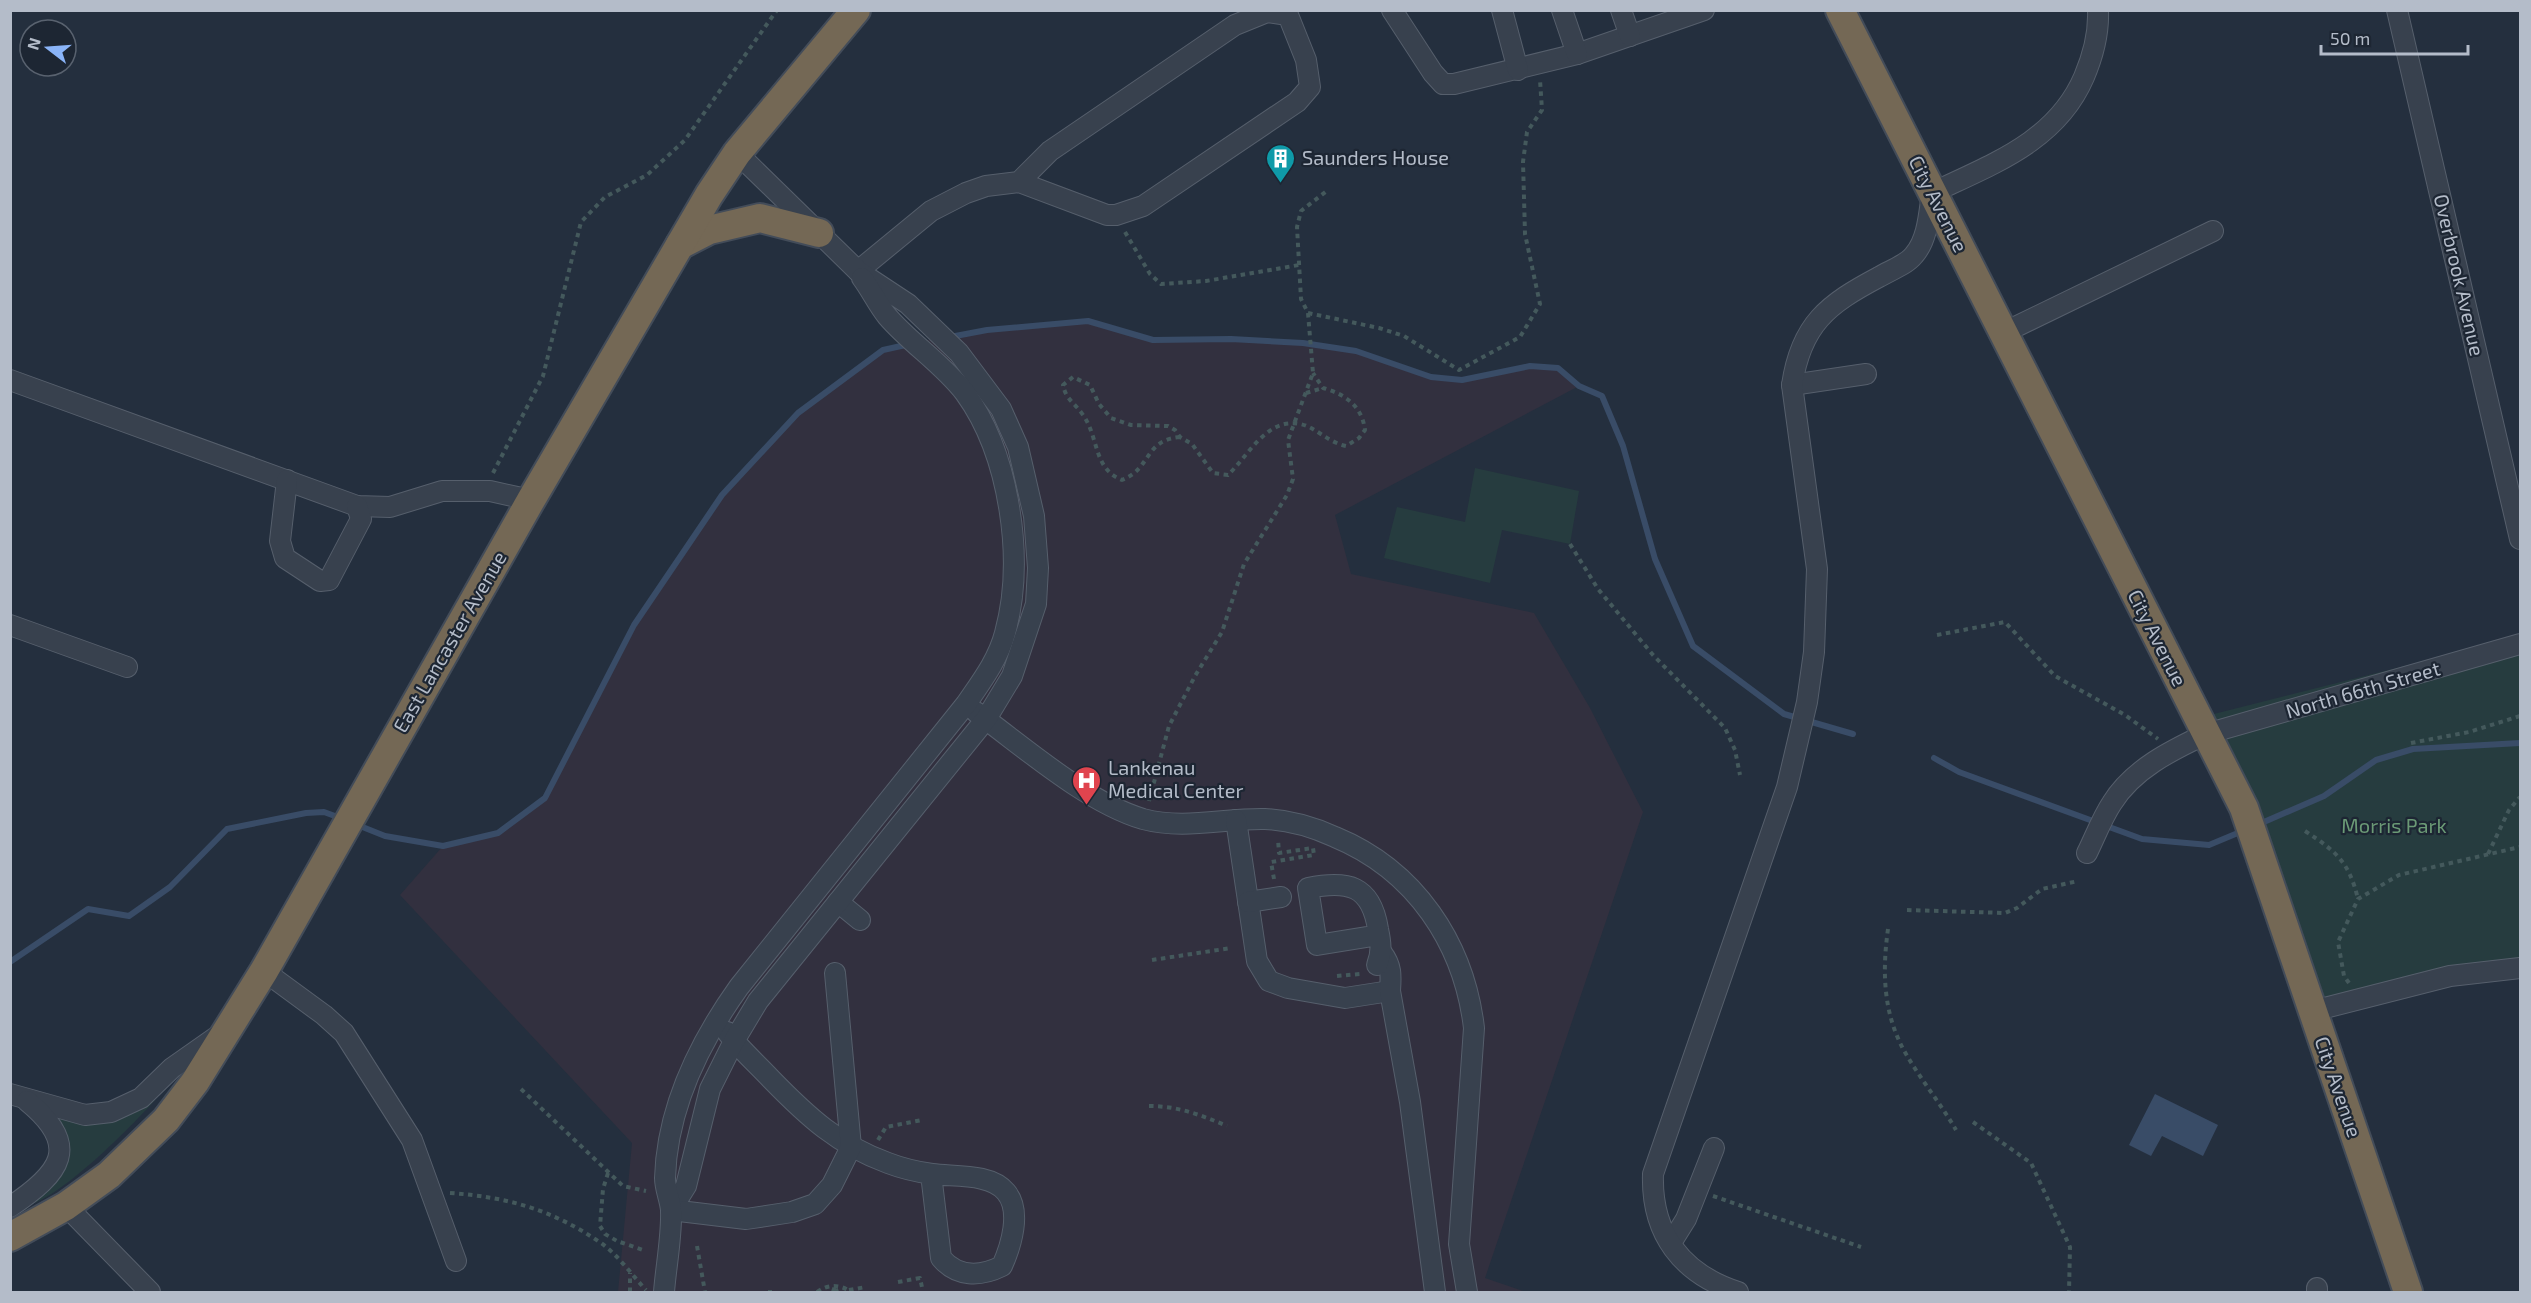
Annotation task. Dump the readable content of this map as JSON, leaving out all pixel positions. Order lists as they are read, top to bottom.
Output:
{
  "streets": {
    "highway": ["City Avenue", "East Lancaster Avenue"],
    "street": ["Overbrook Avenue", "North 66th Street"]
  },
  "crossings": [
    ["City Avenue", "North 66th Street"]
  ],
  "parks": ["Morris Park"],
  "places": {
    "building": ["Saunders House"],
    "hospital": ["Lankenau Medical Center"]
  },
  "scale_bar": "50 m",
  "north": "left"
}
